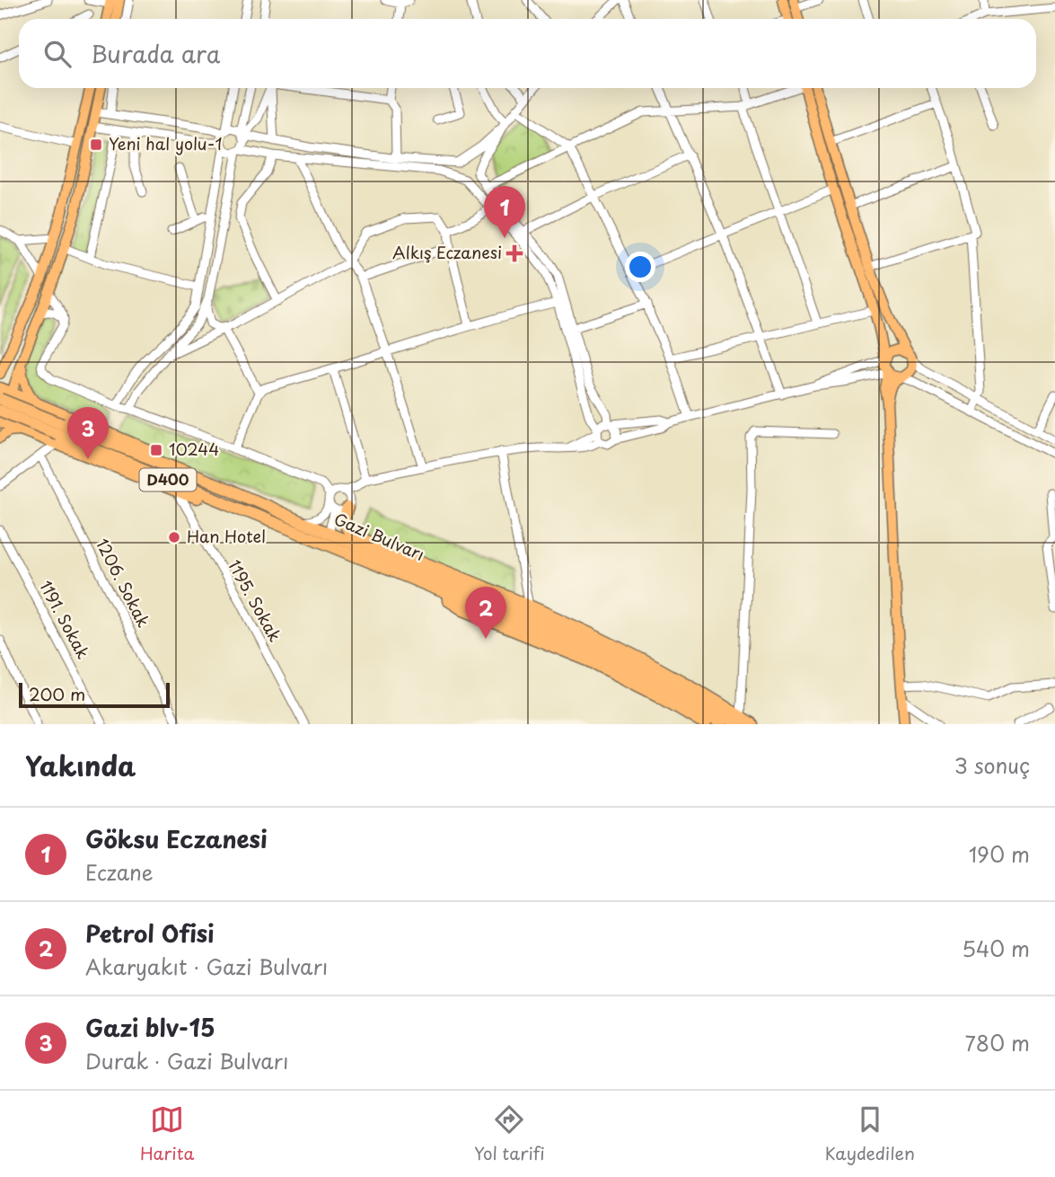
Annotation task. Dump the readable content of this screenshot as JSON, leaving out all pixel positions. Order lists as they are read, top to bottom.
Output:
{
  "streets": {
    "highway": ["D400", "Gazi Bulvarı"],
    "street": ["1206. Sokak", "1195. Sokak", "1191. Sokak"]
  },
  "places": {
    "transit": ["Yeni hal yolu-1", "10244"],
    "health": ["Alkış Eczanesi"],
    "other": ["Han Hotel"]
  },
  "scale_bar": "200 m",
  "page": {
    "search": "Burada ara",
    "pins": ["1", "3", "2"],
    "scale": "200 m",
    "heading": ["Yakında", "3 sonuç"],
    "list": [
      {
        "mark": "1",
        "name": "Göksu Eczanesi",
        "note": "Eczane",
        "value": "190 m"
      },
      {
        "mark": "2",
        "name": "Petrol Ofisi",
        "note": "Akaryakıt · Gazi Bulvarı",
        "value": "540 m"
      },
      {
        "mark": "3",
        "name": "Gazi blv-15",
        "note": "Durak · Gazi Bulvarı",
        "value": "780 m"
      }
    ],
    "nav": ["Harita", "Yol tarifi", "Kaydedilen"]
  }
}
